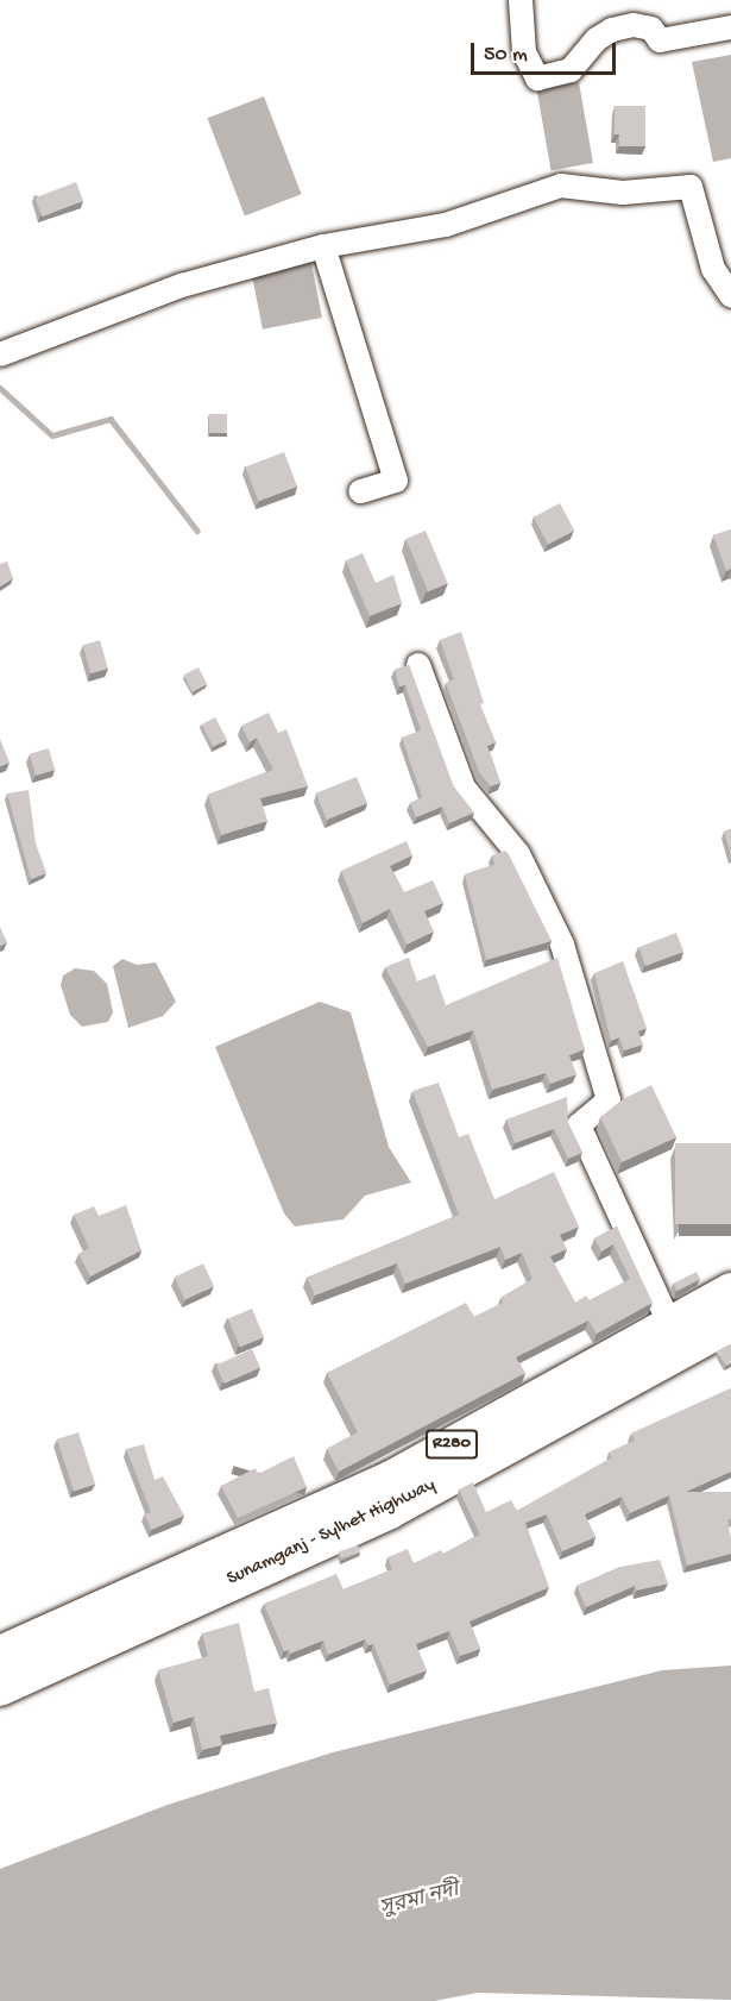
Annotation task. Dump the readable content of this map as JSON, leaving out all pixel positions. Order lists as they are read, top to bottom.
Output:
{
  "streets": {
    "main road": ["R280", "Sunamganj - Sylhet Highway"]
  },
  "water": ["সুরমা নদী"],
  "scale_bar": "50 m"
}
